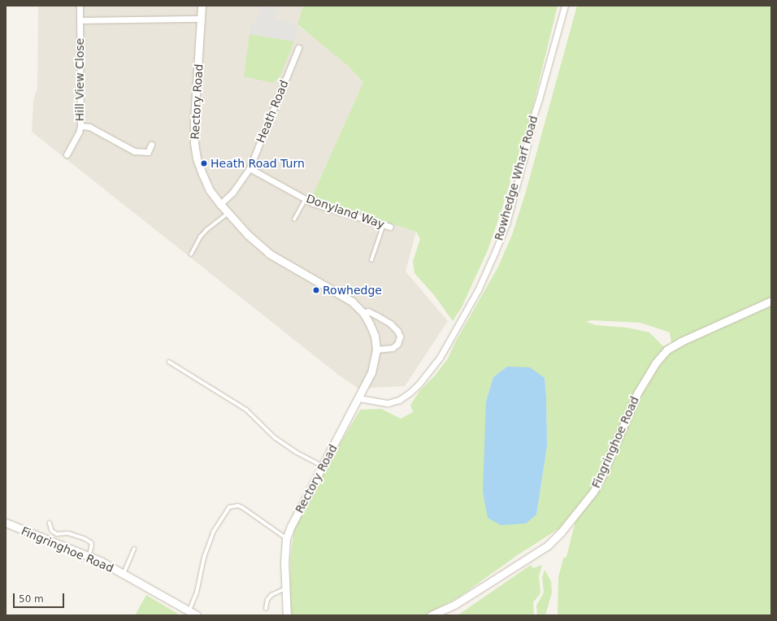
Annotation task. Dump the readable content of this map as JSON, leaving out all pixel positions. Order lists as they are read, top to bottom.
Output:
{
  "streets": {
    "street": [
      "Hill View Close",
      "Rectory Road",
      "Heath Road",
      "Rowhedge Wharf Road",
      "Donyland Way",
      "Fingringhoe Road"
    ]
  },
  "crossings": [
    ["Rectory Road", "Heath Road"],
    ["Rectory Road", "Rowhedge Wharf Road"],
    ["Heath Road", "Donyland Way"]
  ],
  "places": ["Heath Road Turn", "Rowhedge"],
  "scale_bar": "50 m"
}
